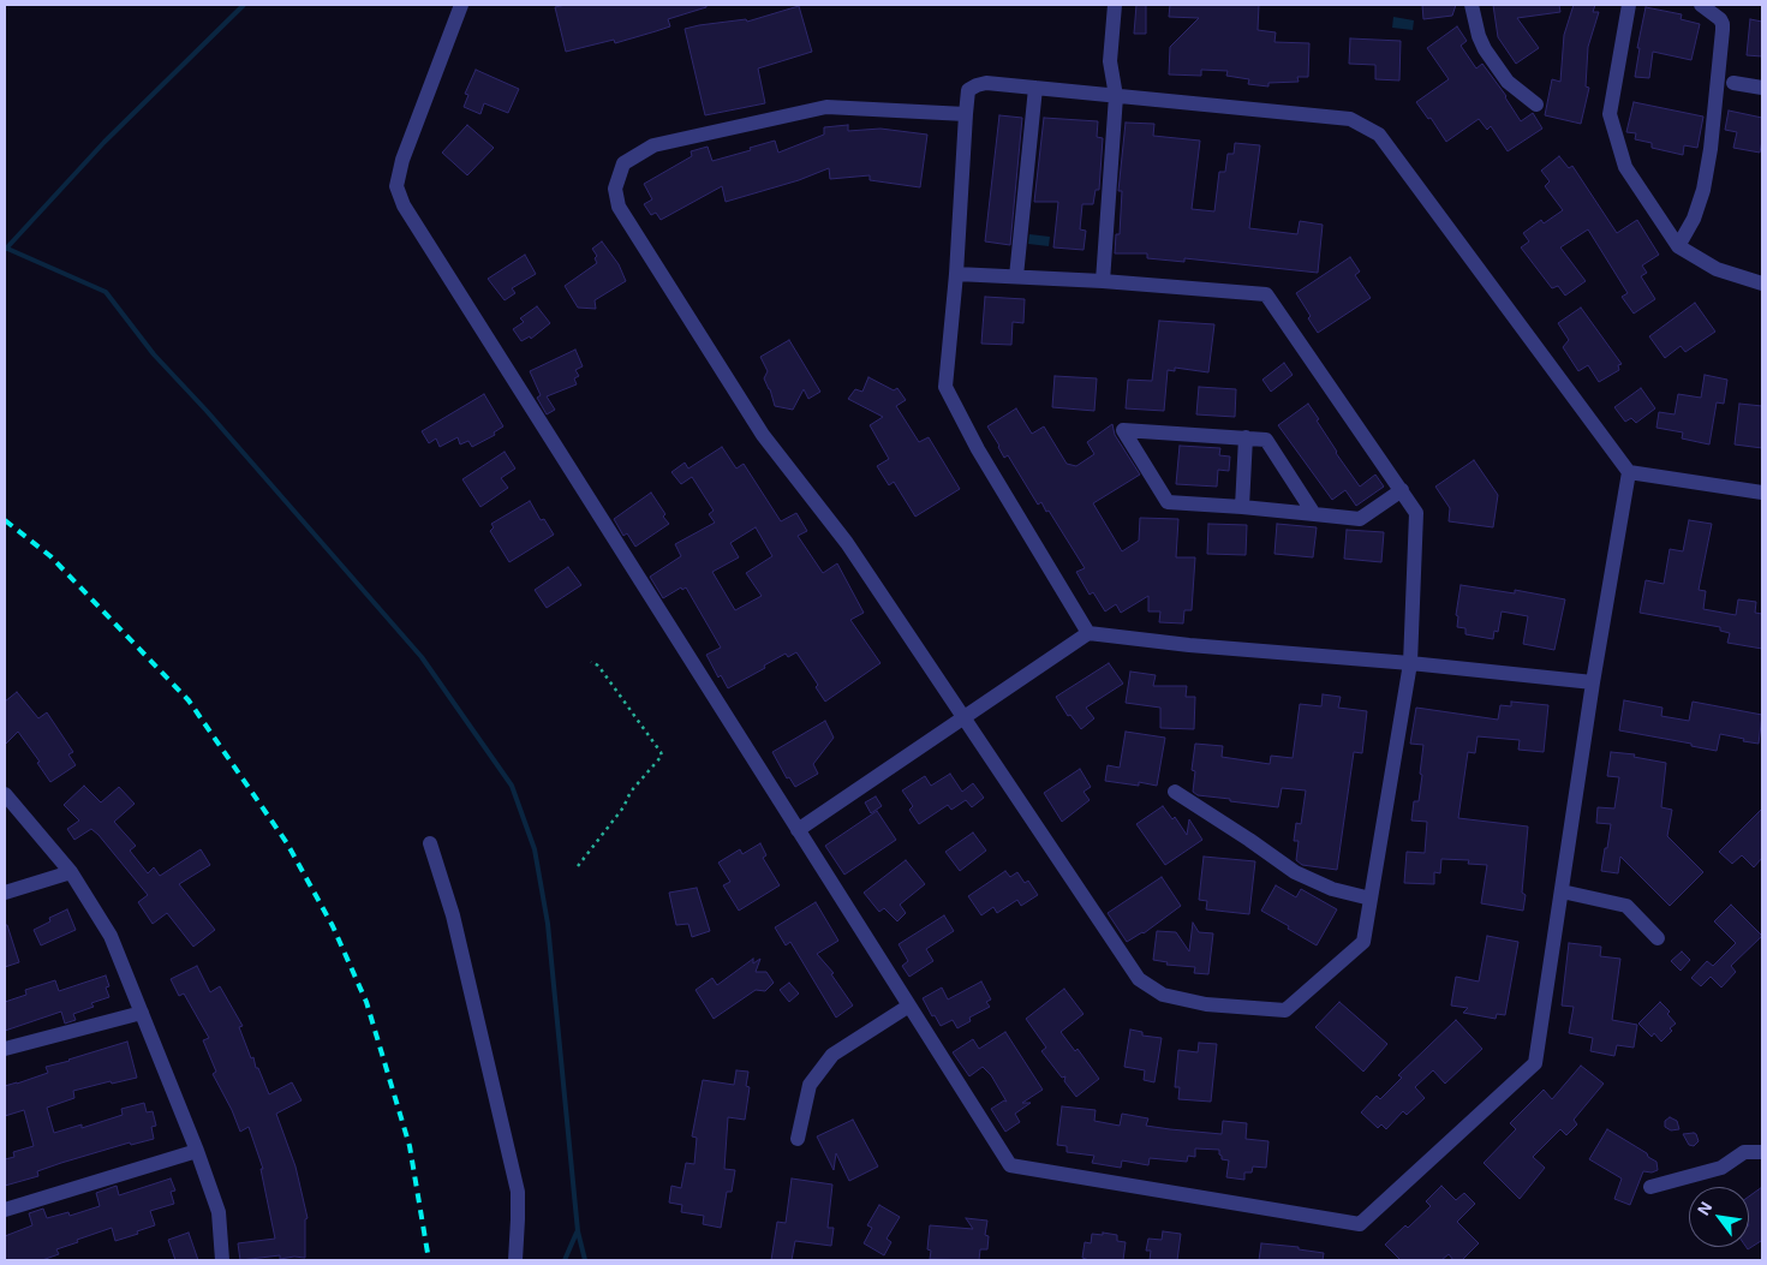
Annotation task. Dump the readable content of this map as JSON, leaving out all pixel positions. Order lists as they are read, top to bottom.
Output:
{
  "north": "top left"
}
